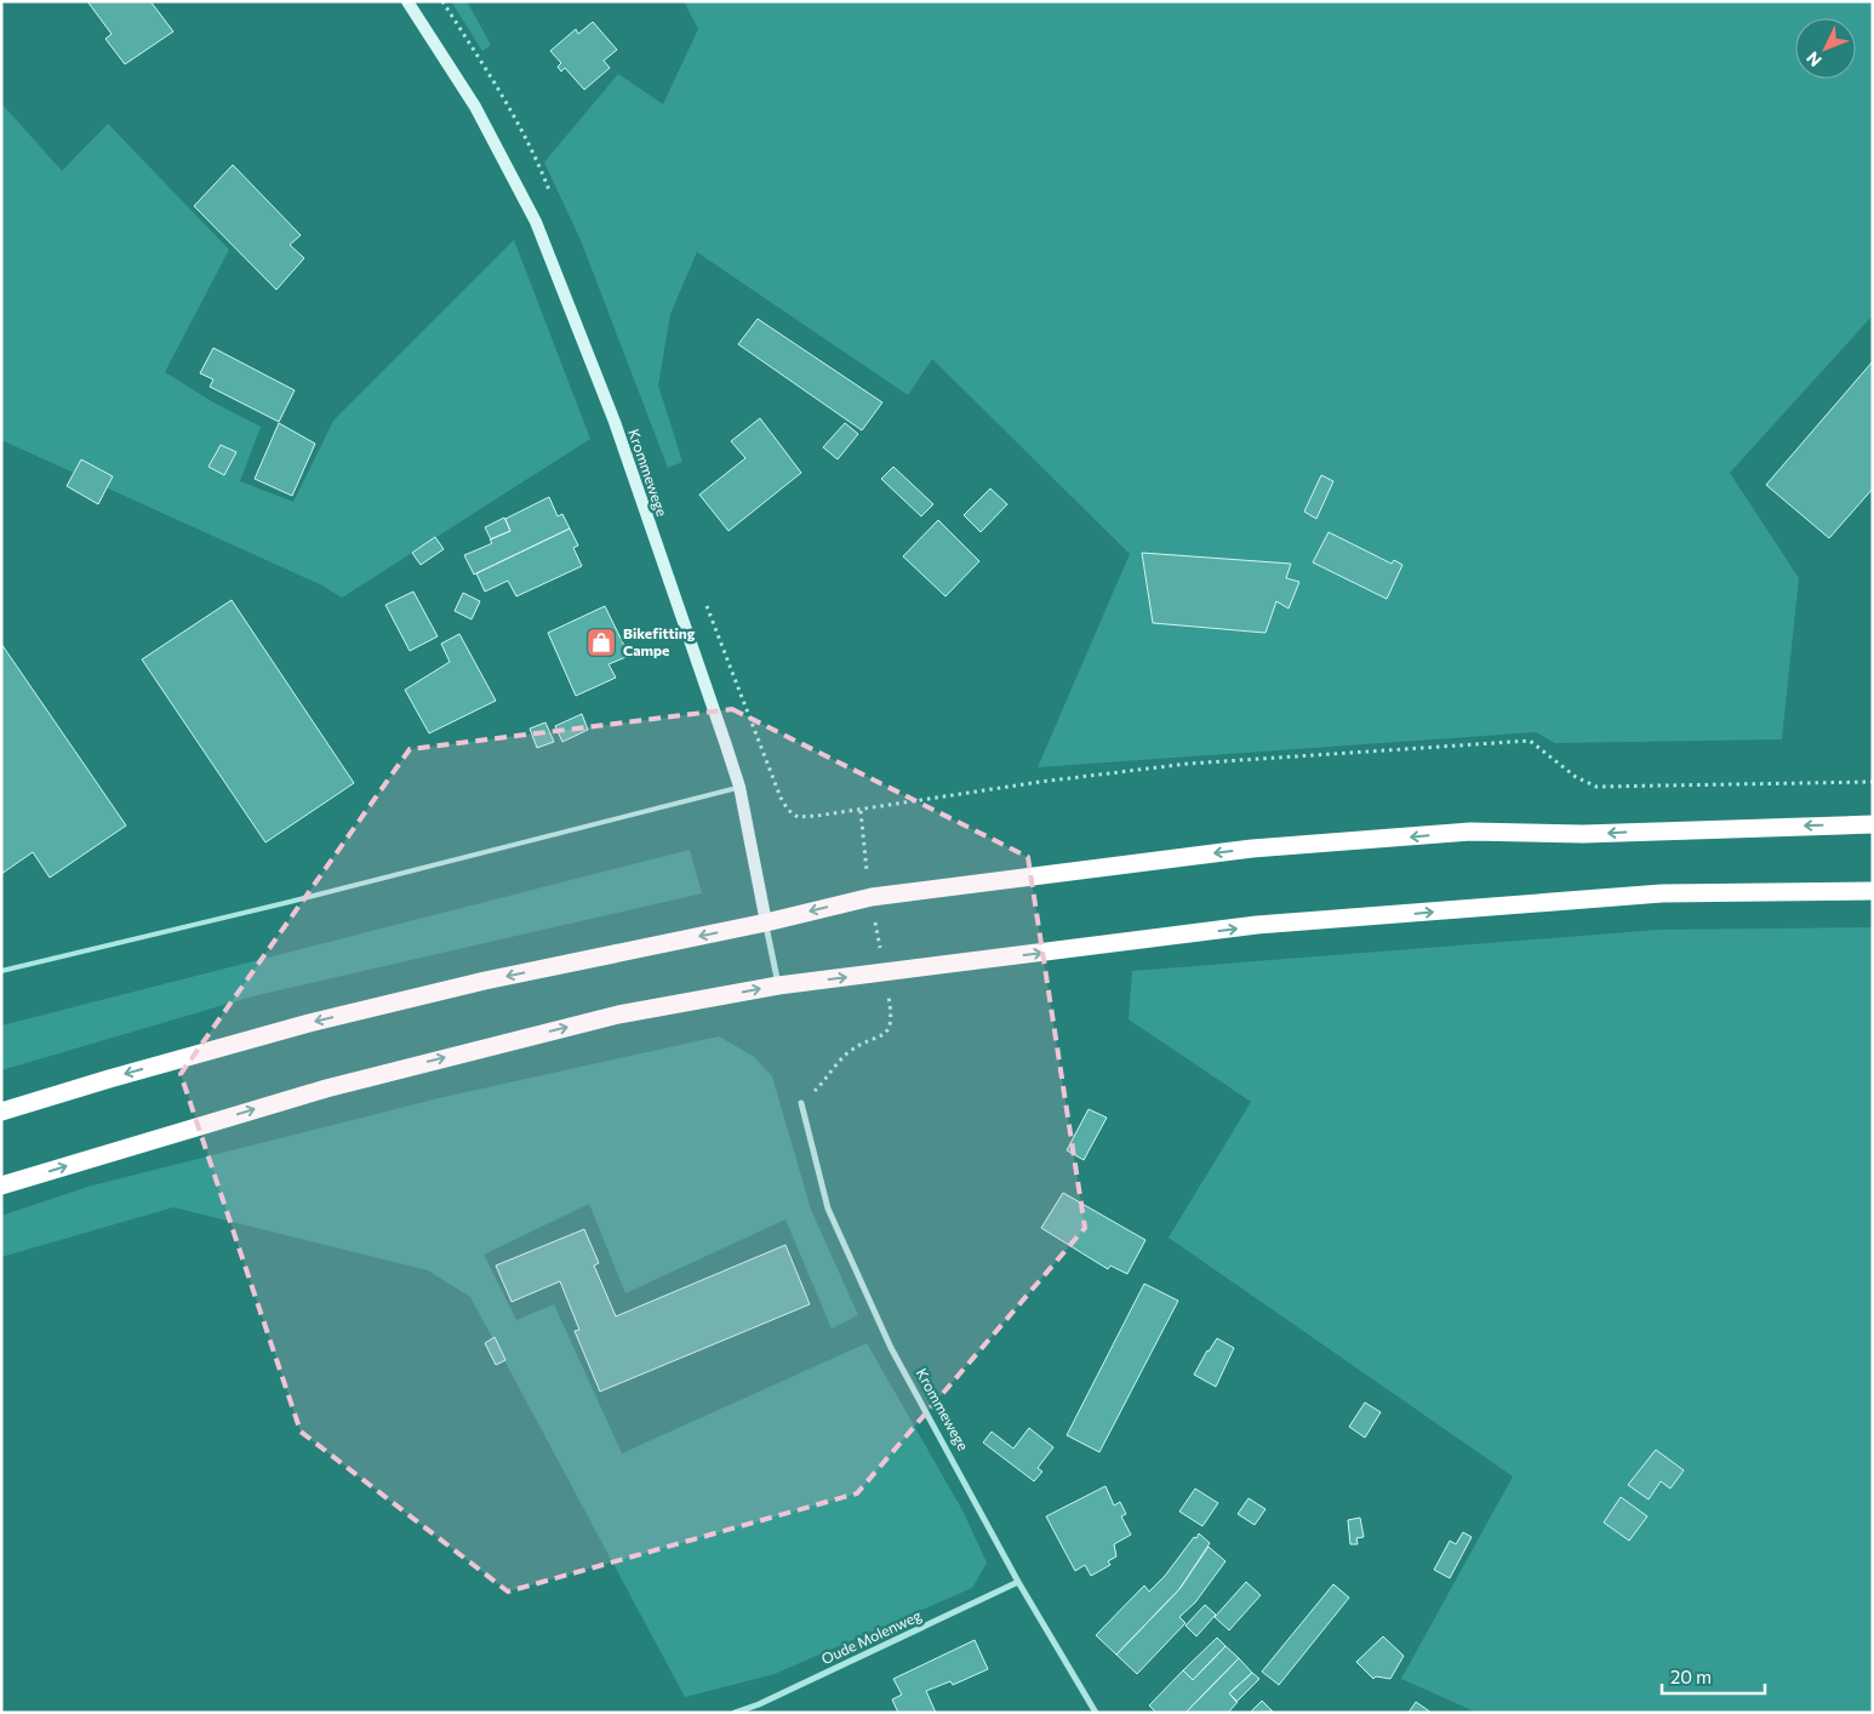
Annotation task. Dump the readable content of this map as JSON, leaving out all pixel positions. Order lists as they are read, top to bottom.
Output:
{
  "streets": {
    "street": ["Krommewege", "Oude Molenweg"]
  },
  "crossings": [
    ["Krommewege", "Oude Molenweg"]
  ],
  "places": {
    "shop": ["Bikefitting Campe"]
  },
  "scale_bar": "20 m",
  "north": "bottom left"
}
